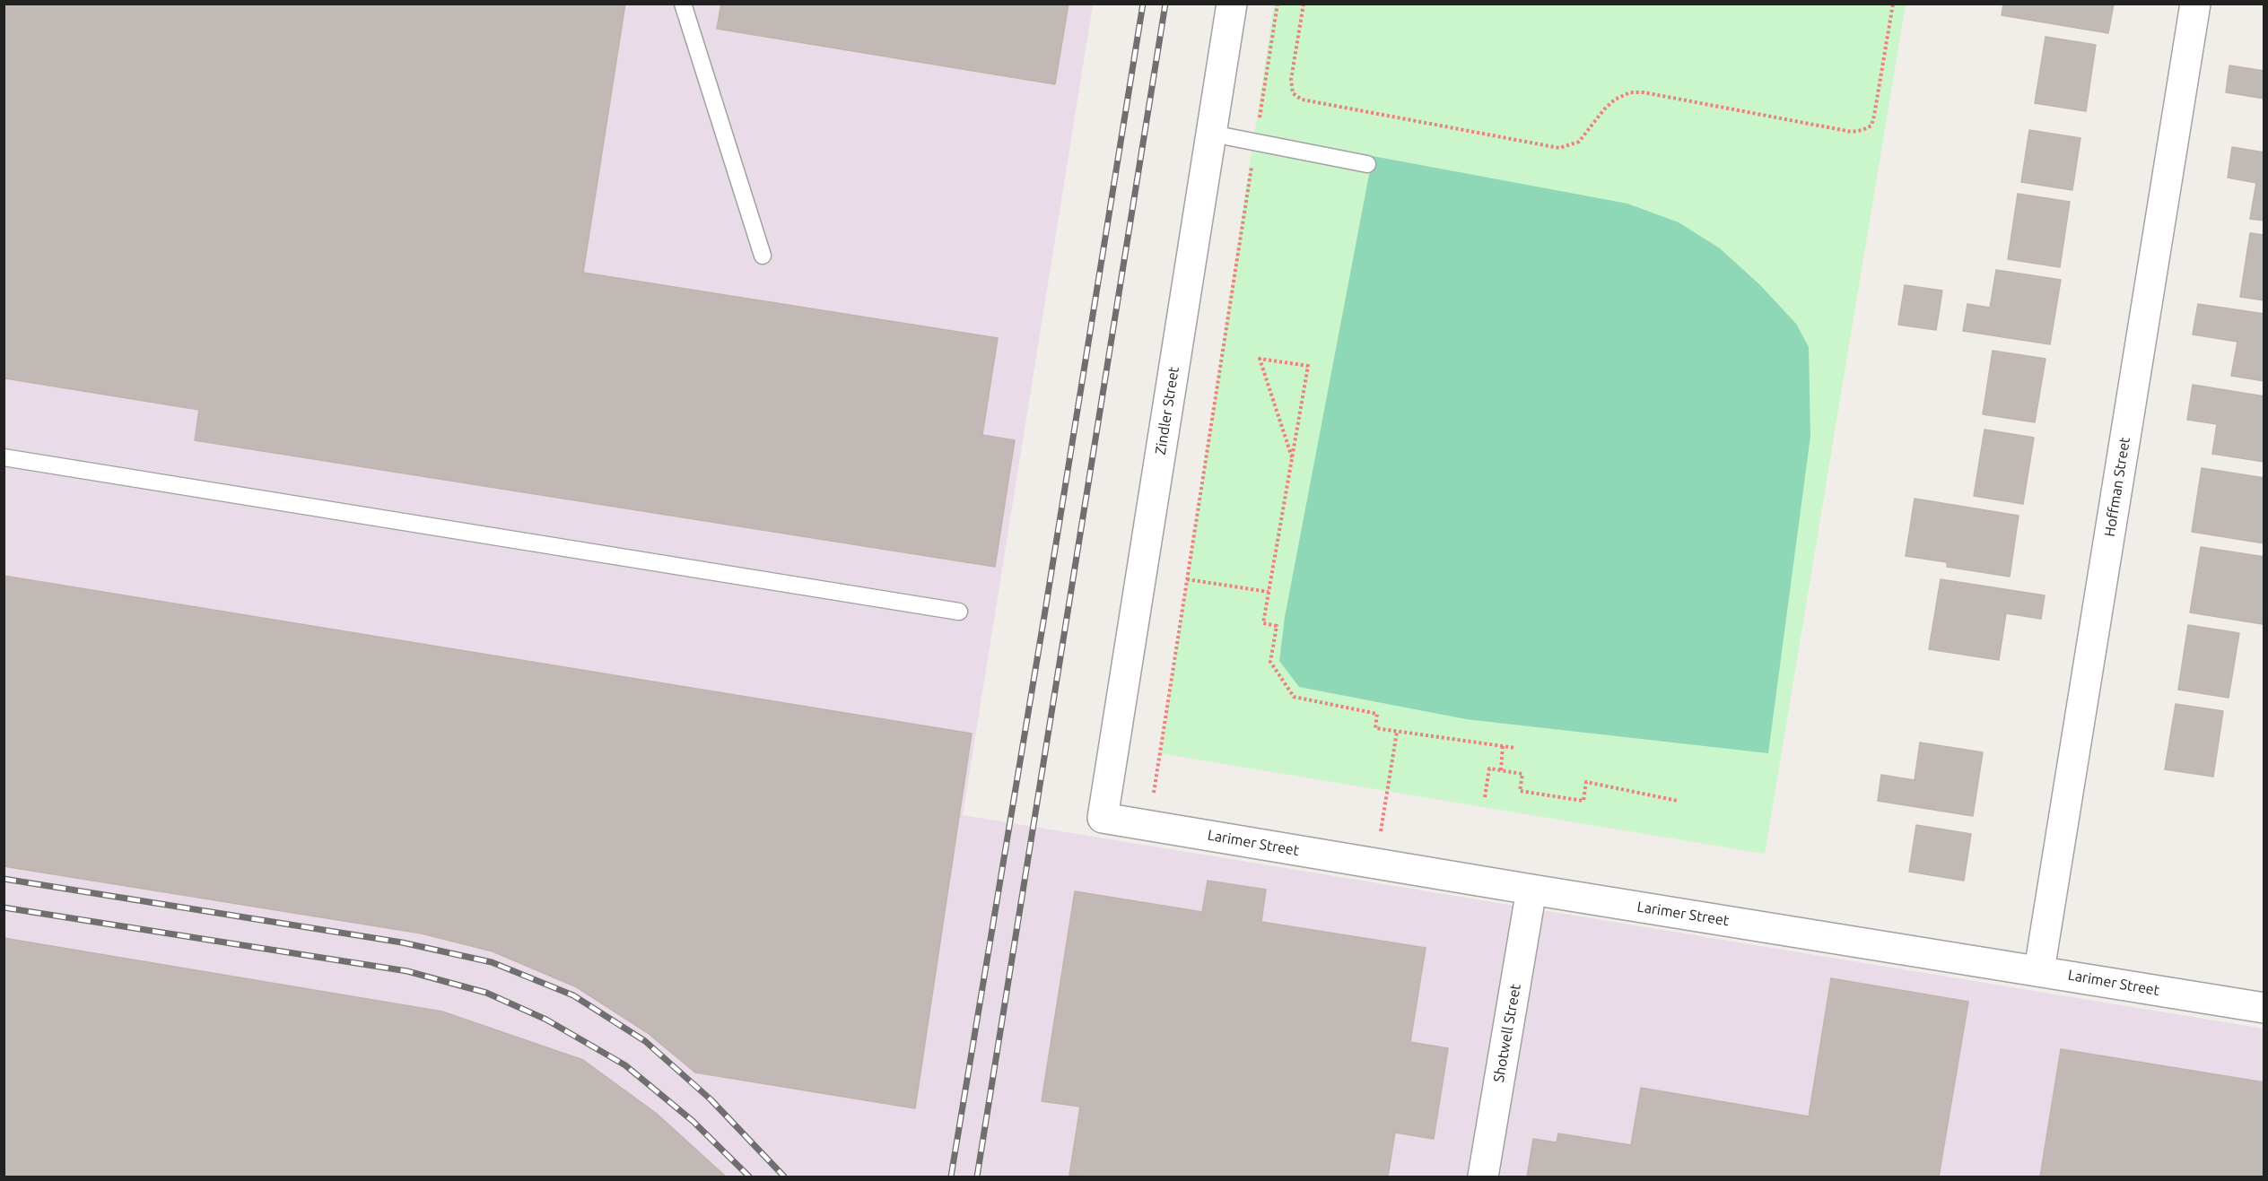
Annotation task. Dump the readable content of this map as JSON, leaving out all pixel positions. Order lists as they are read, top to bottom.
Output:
{
  "streets": {
    "street": [
      "Zindler Street",
      "Hoffman Street",
      "Larimer Street",
      "Shotwell Street"
    ]
  },
  "crossings": [
    ["Zindler Street", "Larimer Street"],
    ["Hoffman Street", "Larimer Street"],
    ["Larimer Street", "Shotwell Street"]
  ]
}
